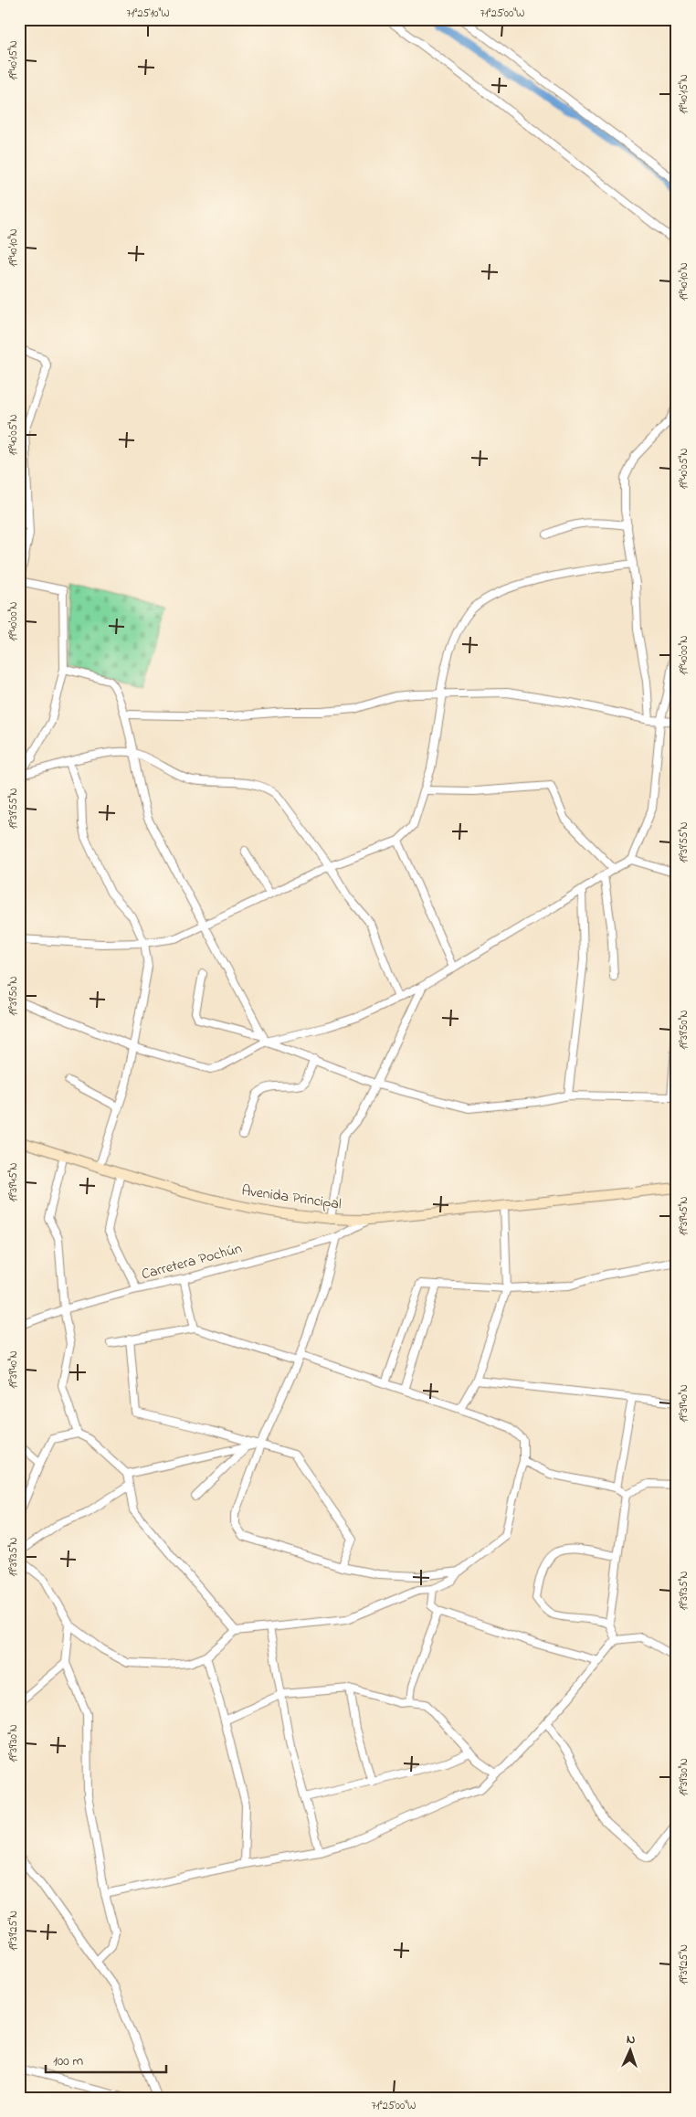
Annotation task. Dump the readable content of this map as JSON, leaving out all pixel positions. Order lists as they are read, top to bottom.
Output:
{
  "streets": {
    "main road": ["Avenida Principal"],
    "street": ["Carretera Pochún"]
  },
  "crossings": [
    ["Avenida Principal", "Carretera Pochún"]
  ],
  "scale_bar": "100 m",
  "north": "top",
  "coordinates": [
    "71°25'10\"W",
    "71°25'00\"W",
    "19°40'15\"N",
    "19°40'10\"N",
    "19°40'05\"N",
    "19°40'00\"N",
    "19°39'55\"N",
    "19°39'50\"N",
    "19°39'45\"N",
    "19°39'40\"N",
    "19°39'35\"N",
    "19°39'30\"N",
    "19°39'25\"N"
  ]
}
